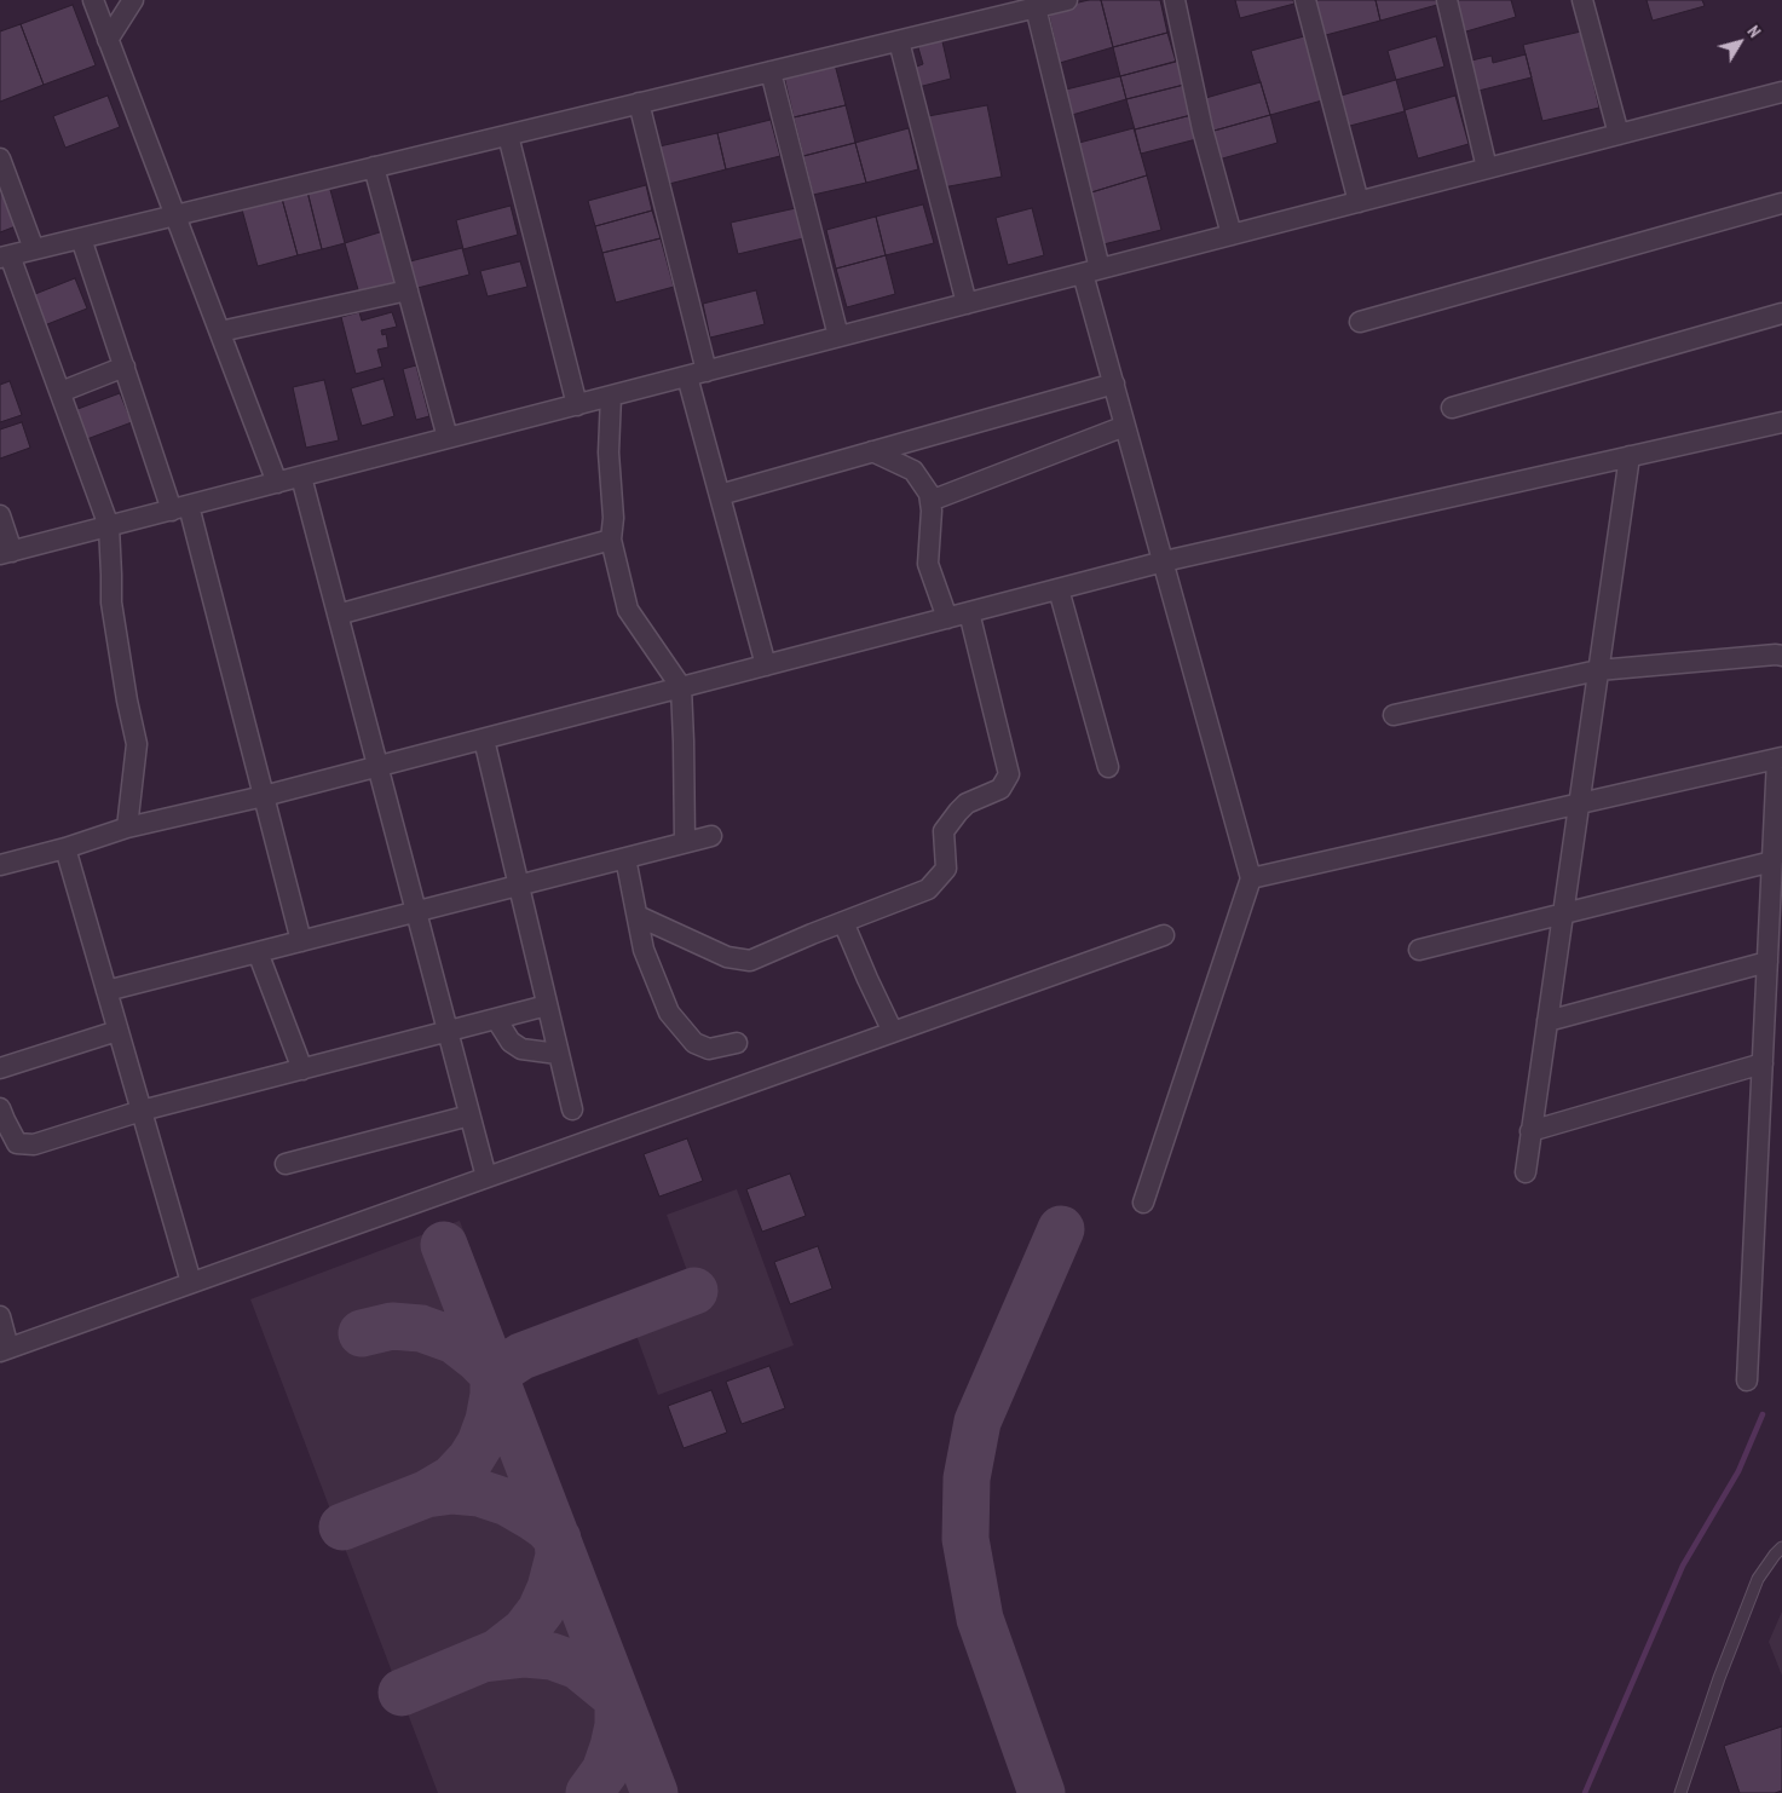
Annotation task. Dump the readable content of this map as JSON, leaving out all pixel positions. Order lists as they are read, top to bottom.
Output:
{
  "north": "top right"
}
